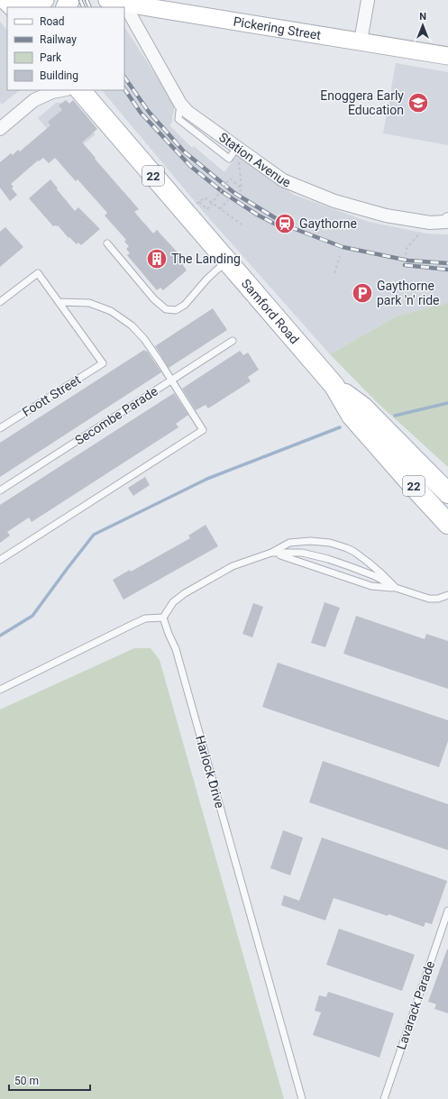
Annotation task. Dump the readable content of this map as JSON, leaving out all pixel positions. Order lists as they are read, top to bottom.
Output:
{
  "streets": {
    "main road": ["Pickering Street", "22", "Samford Road"],
    "street": ["Station Avenue"],
    "lane": [
      "Foott Street",
      "Secombe Parade",
      "Harlock Drive",
      "Lavarack Parade"
    ]
  },
  "crossings": [
    ["Pickering Street", "Station Avenue"]
  ],
  "places": {
    "school or university": ["Enoggera Early Education"],
    "station": ["Gaythorne"],
    "building": ["The Landing"],
    "parking": ["Gaythorne park 'n' ride"]
  },
  "legend": [
    "Road",
    "Railway",
    "Park",
    "Building"
  ],
  "scale_bar": "50 m",
  "north": "top"
}
